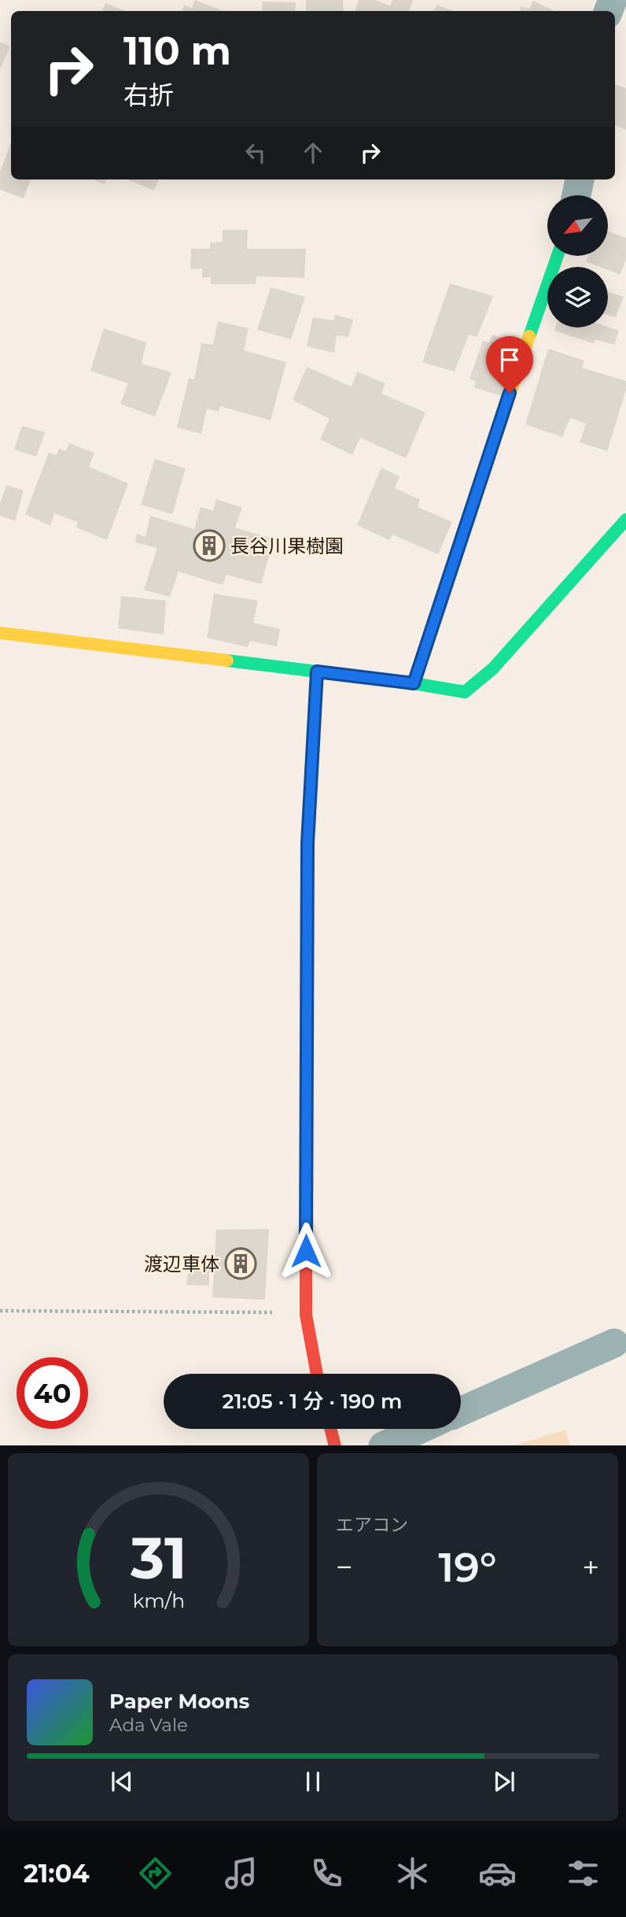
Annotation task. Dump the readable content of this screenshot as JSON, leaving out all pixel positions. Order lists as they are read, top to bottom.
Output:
{
  "places": {
    "building": ["長谷川果樹園", "渡辺車体"]
  },
  "north": "bottom left",
  "page": {
    "turn": ["110 m", "右折"],
    "limit": "40",
    "trip": "21:05 · 1 分 · 190 m",
    "tile": "エアコン",
    "heat": ["−", "19°", "+"],
    "song": ["Paper Moons", "Ada Vale"],
    "tabs": "21:04",
    "gauge": ["31", "km/h"]
  }
}
